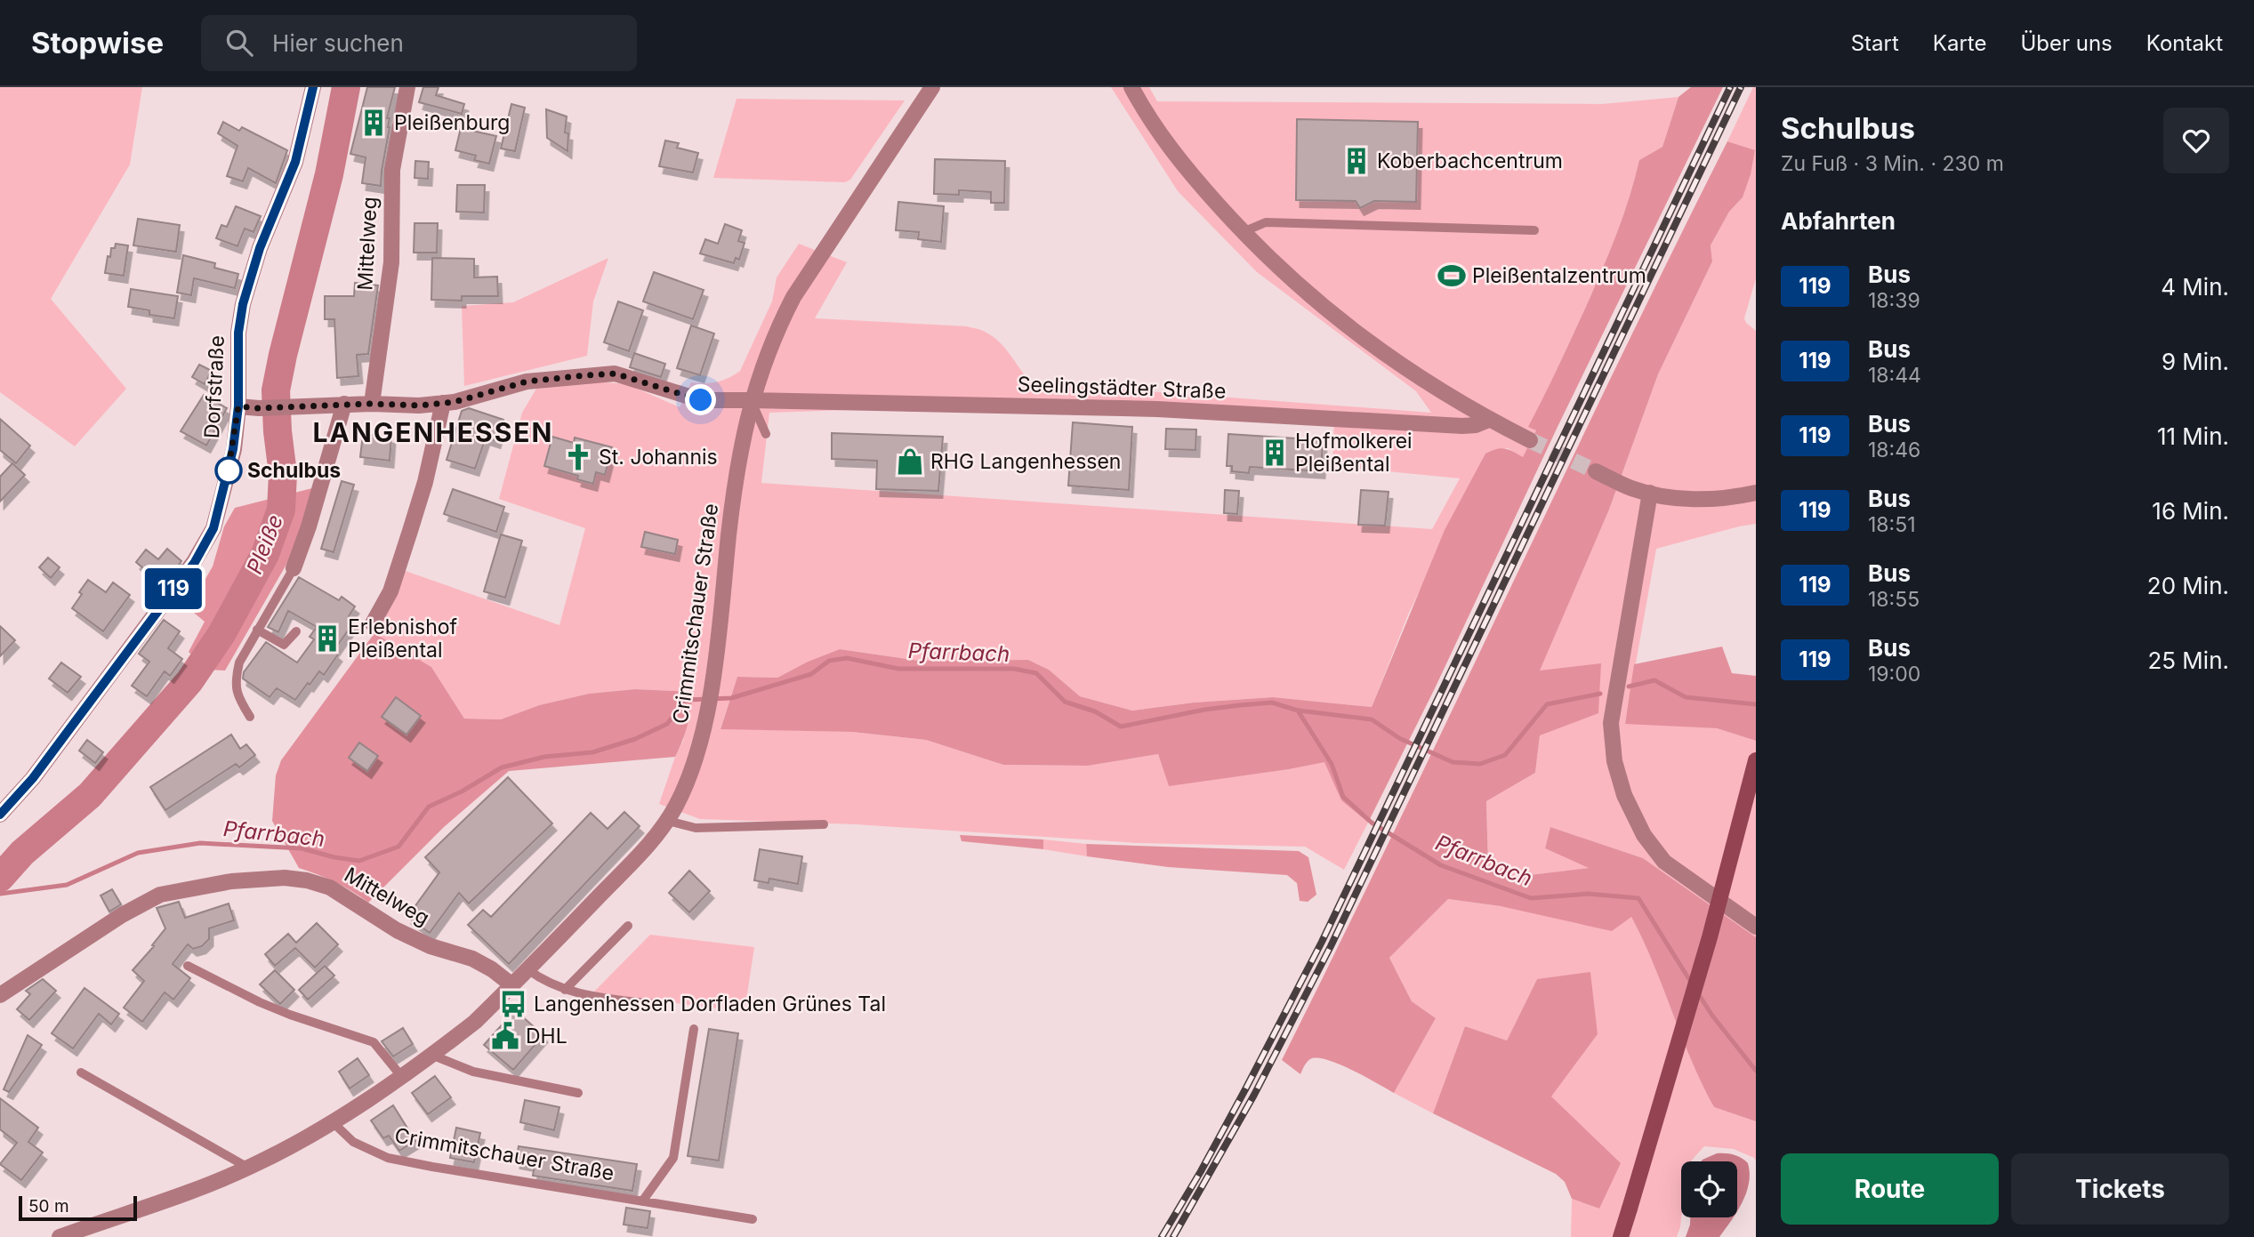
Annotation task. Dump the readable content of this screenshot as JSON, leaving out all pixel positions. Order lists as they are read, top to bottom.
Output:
{
  "streets": {
    "street": [
      "Mittelweg",
      "Dorfstraße",
      "Seelingstädter Straße",
      "Crimmitschauer Straße"
    ]
  },
  "crossings": [
    ["Mittelweg", "Seelingstädter Straße"],
    ["Mittelweg", "Crimmitschauer Straße"],
    ["Dorfstraße", "Seelingstädter Straße"],
    ["Seelingstädter Straße", "Crimmitschauer Straße"]
  ],
  "districts": ["LANGENHESSEN"],
  "water": ["Pleiße", "Pfarrbach"],
  "places": {
    "building": [
      "Pleißenburg",
      "Koberbachcentrum",
      "Hofmolkerei Pleißental",
      "Erlebnishof Pleißental"
    ],
    "sports": ["Pleißentalzentrum"],
    "church": ["St. Johannis"],
    "shop": ["RHG Langenhessen"],
    "other": ["Schulbus"],
    "bus stop": ["Langenhessen Dorfladen Grünes Tal"],
    "public building": ["DHL"]
  },
  "lines": ["bus line 119"],
  "scale_bar": "50 m",
  "page": {
    "header": "Stopwise",
    "search": "Hier suchen",
    "nav": [
      "Start",
      "Karte",
      "Über uns",
      "Kontakt"
    ],
    "on_map": "119",
    "heading": [
      ["Schulbus", "Zu Fuß · 3 Min. · 230 m"],
      "Abfahrten"
    ],
    "list": [
      {
        "mark": "119",
        "name": "Bus",
        "note": "18:39",
        "value": "4 Min."
      },
      {
        "mark": "119",
        "name": "Bus",
        "note": "18:44",
        "value": "9 Min."
      },
      {
        "mark": "119",
        "name": "Bus",
        "note": "18:46",
        "value": "11 Min."
      },
      {
        "mark": "119",
        "name": "Bus",
        "note": "18:51",
        "value": "16 Min."
      },
      {
        "mark": "119",
        "name": "Bus",
        "note": "18:55",
        "value": "20 Min."
      },
      {
        "mark": "119",
        "name": "Bus",
        "note": "19:00",
        "value": "25 Min."
      }
    ],
    "buttons": ["Route", "Tickets"],
    "scale": "50 m"
  }
}
